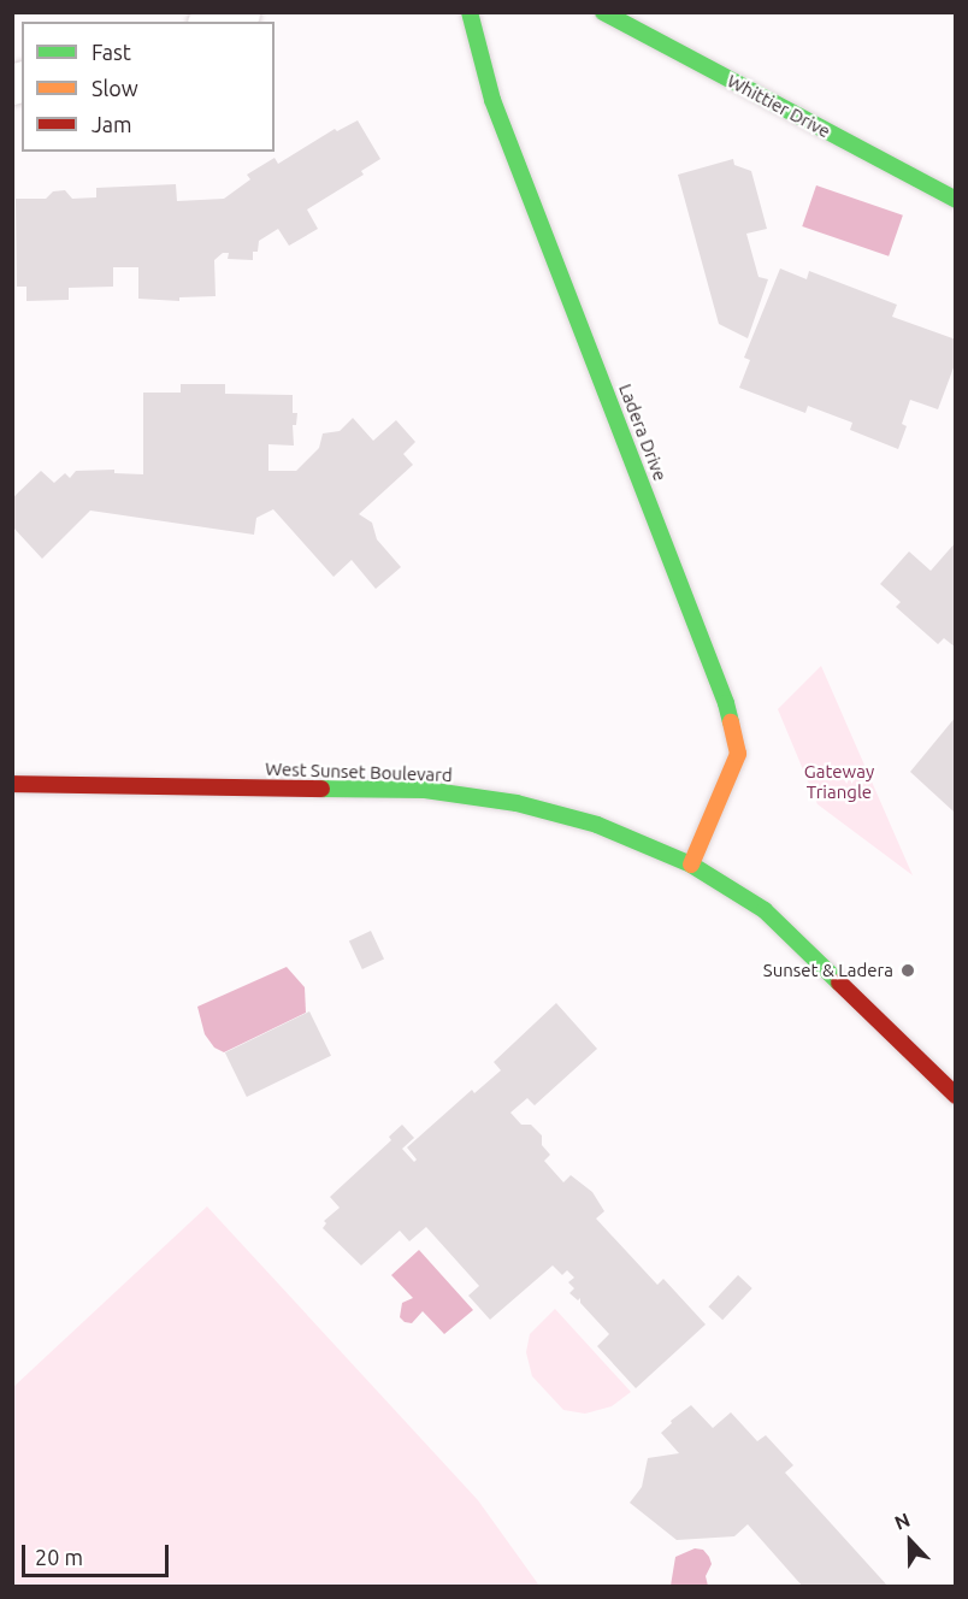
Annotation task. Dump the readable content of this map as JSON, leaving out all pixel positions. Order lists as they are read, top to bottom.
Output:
{
  "streets": {
    "street": ["Whittier Drive", "Ladera Drive", "West Sunset Boulevard"]
  },
  "crossings": [
    ["Ladera Drive", "West Sunset Boulevard"]
  ],
  "parks": ["Gateway Triangle"],
  "places": ["Sunset & Ladera"],
  "legend": ["Fast", "Slow", "Jam"],
  "scale_bar": "20 m",
  "north": "top"
}
